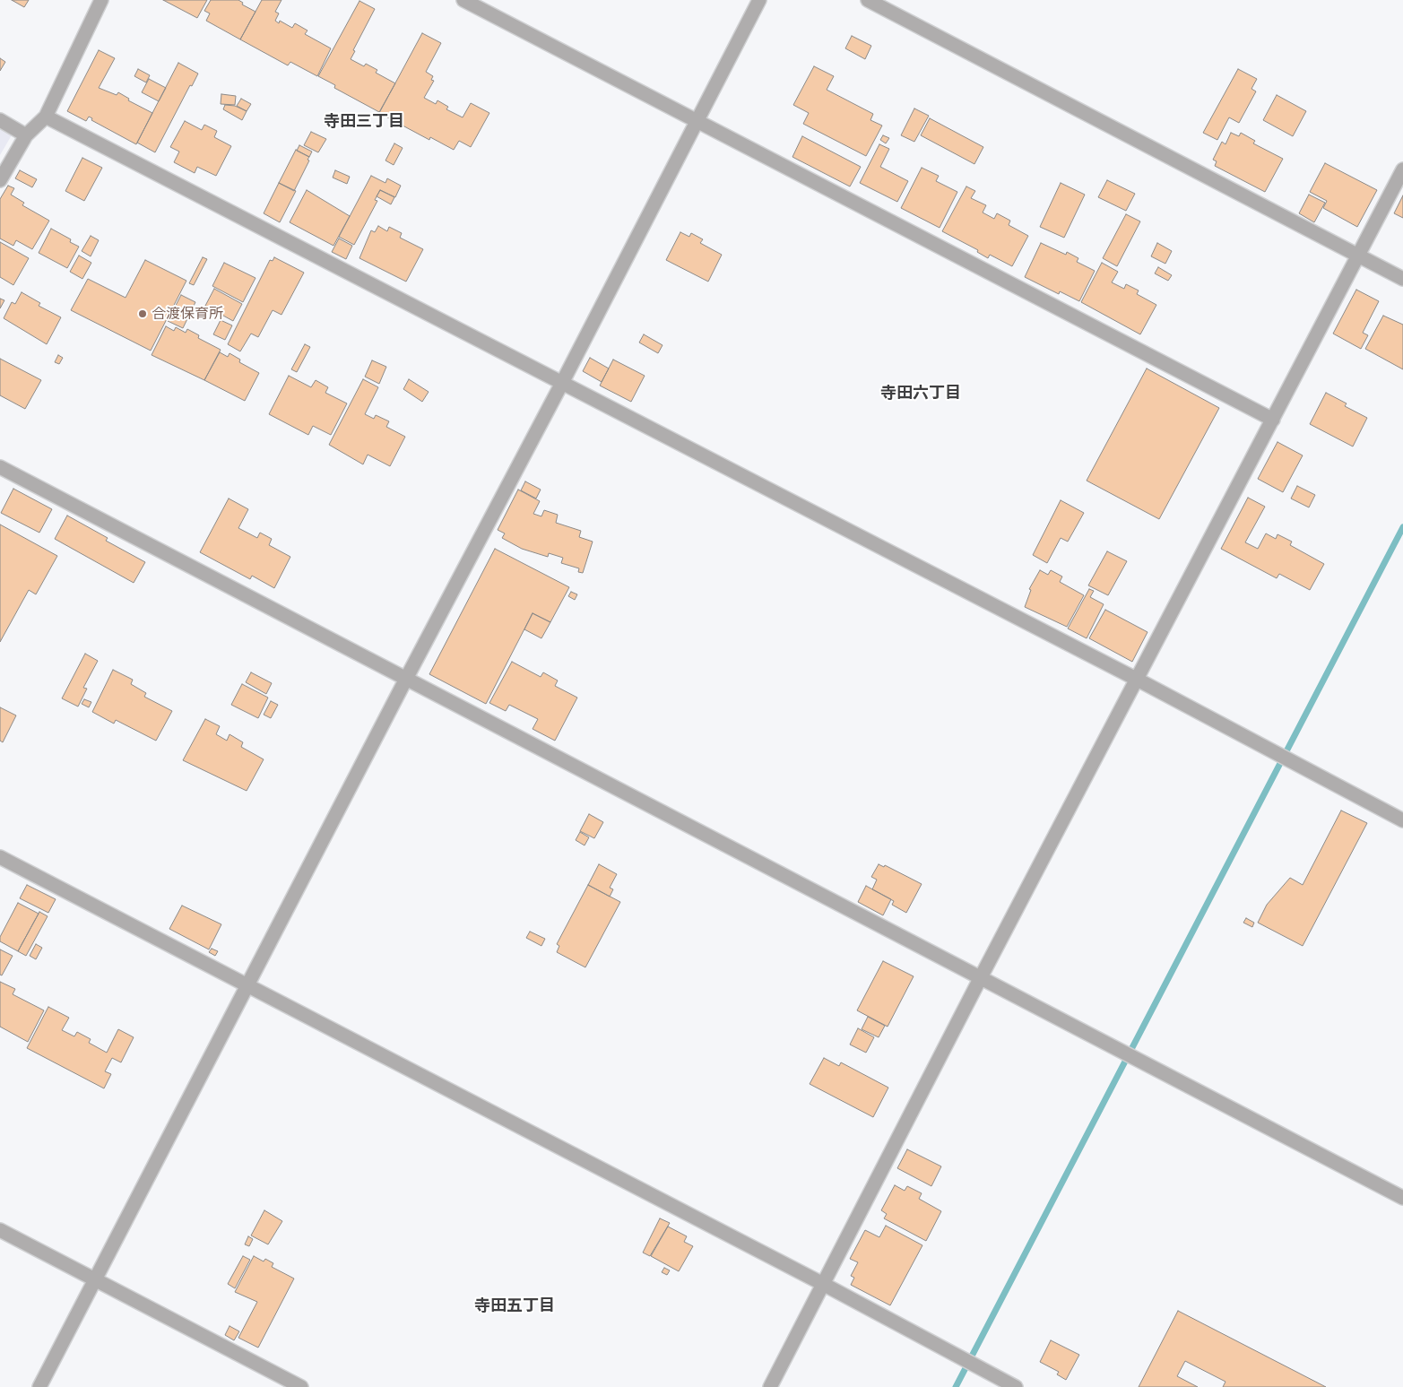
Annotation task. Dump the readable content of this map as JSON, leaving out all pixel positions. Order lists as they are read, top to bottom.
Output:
{
  "districts": ["寺田三丁目", "寺田六丁目", "寺田五丁目"],
  "places": ["合渡保育所"]
}
